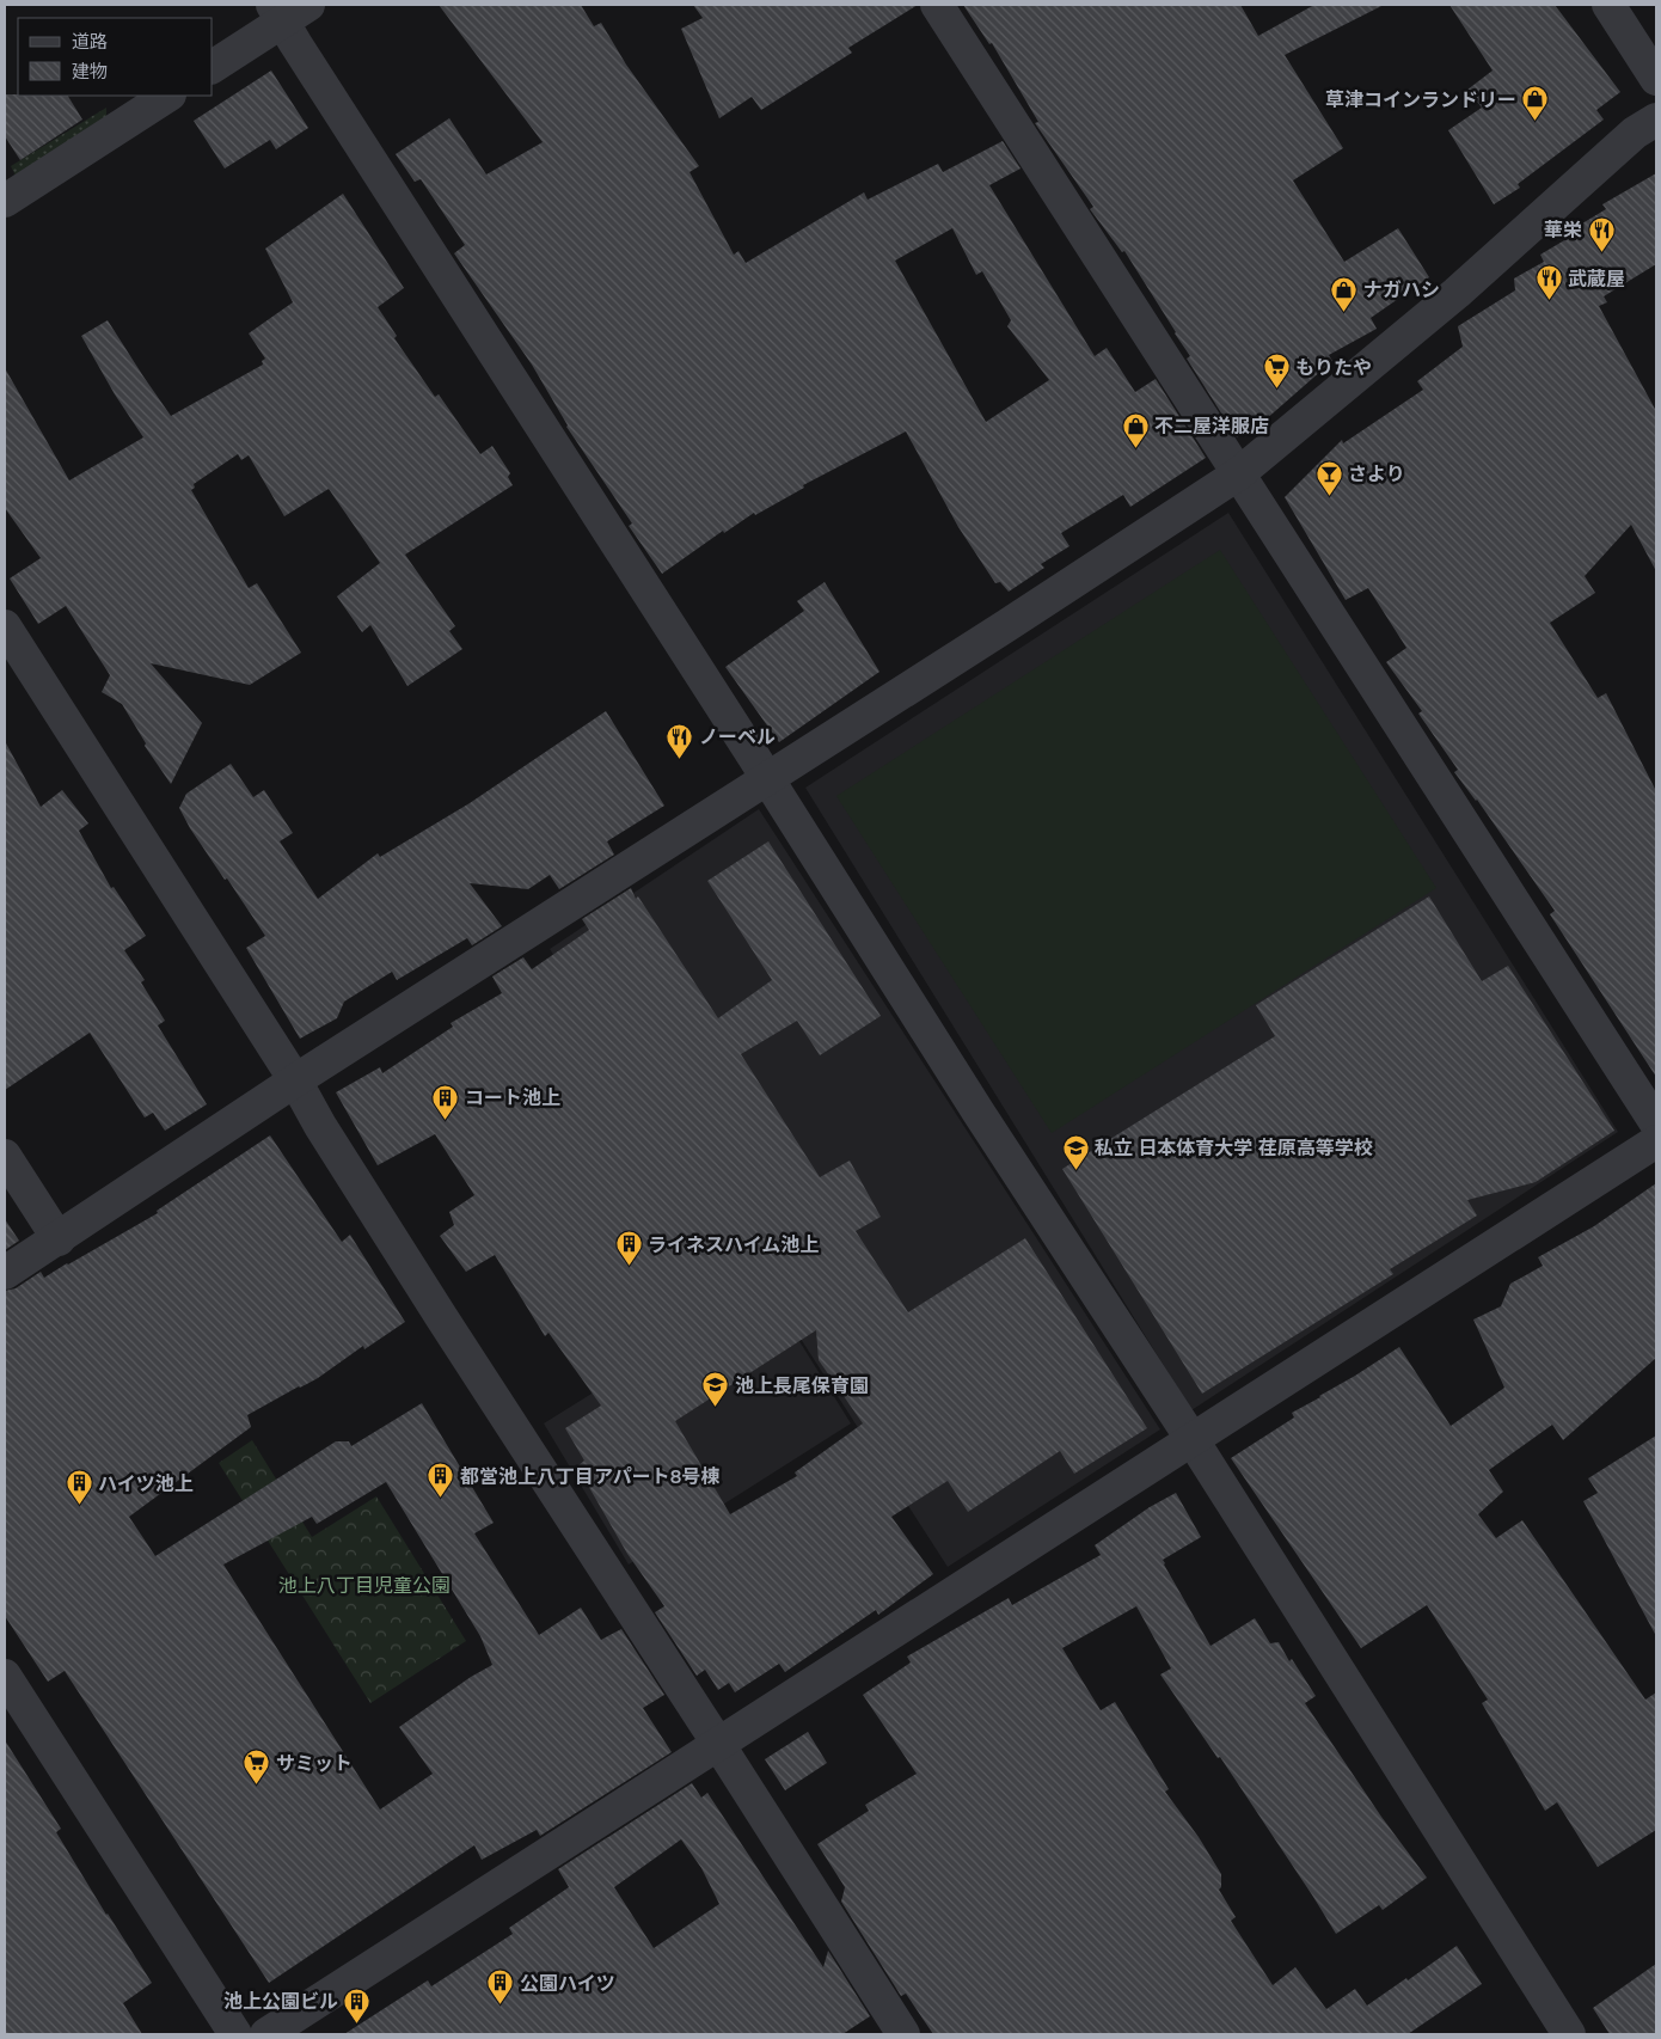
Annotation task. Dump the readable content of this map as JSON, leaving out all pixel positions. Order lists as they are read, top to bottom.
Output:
{
  "parks": ["池上八丁目児童公園"],
  "places": {
    "shop": ["草津コインランドリー", "ナガハシ", "不二屋洋服店"],
    "restaurant": ["華栄", "武蔵屋", "ノーベル"],
    "supermarket": ["もりたや", "サミット"],
    "bar": ["さより"],
    "building": [
      "コート池上",
      "ライネスハイム池上",
      "都営池上八丁目アパート8号棟",
      "ハイツ池上",
      "公園ハイツ",
      "池上公園ビル"
    ],
    "school or university": ["私立 日本体育大学 荏原高等学校", "池上長尾保育園"]
  },
  "legend": ["道路", "建物"]
}
